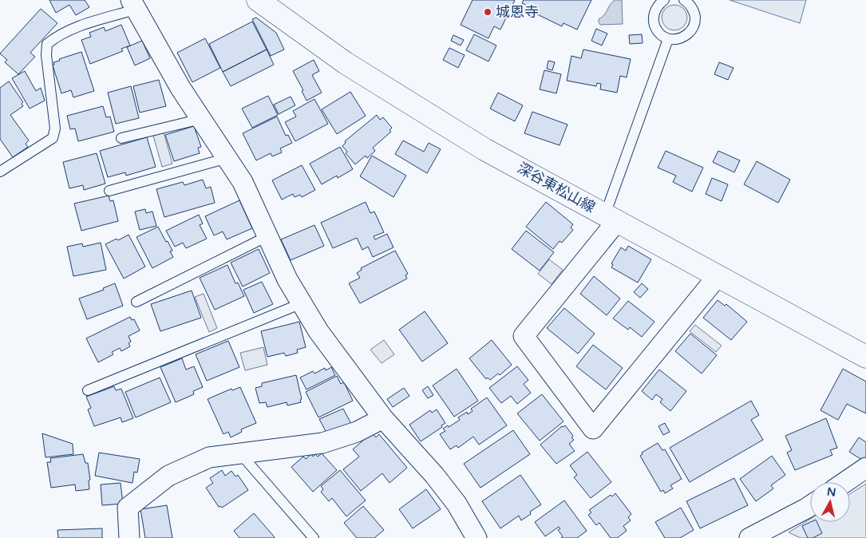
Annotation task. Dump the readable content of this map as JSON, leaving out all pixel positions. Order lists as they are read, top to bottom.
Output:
{
  "streets": {
    "main road": ["深谷東松山線"]
  },
  "places": ["城恩寺"],
  "north": "top"
}
